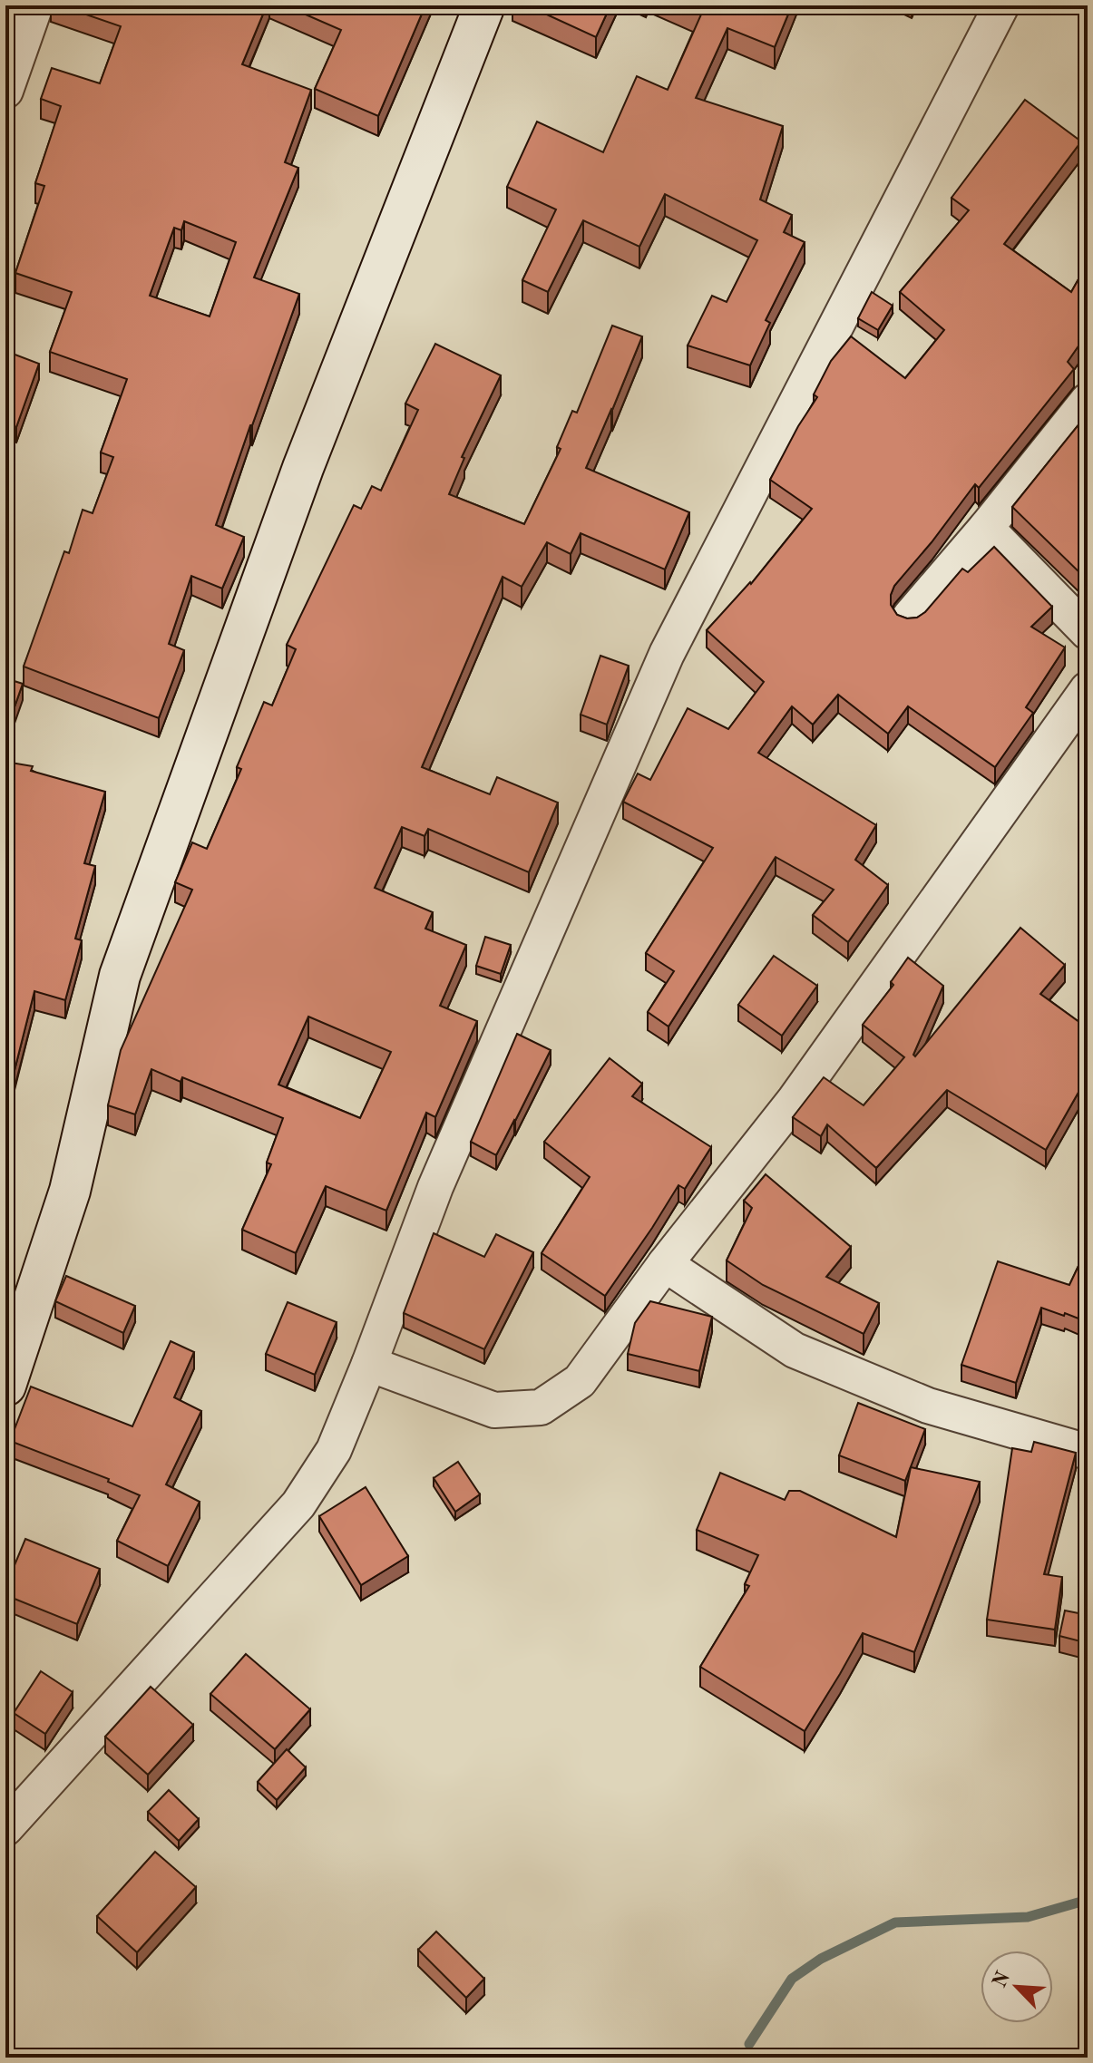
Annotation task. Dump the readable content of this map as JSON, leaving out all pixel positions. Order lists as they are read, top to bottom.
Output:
{
  "north": "top left"
}
